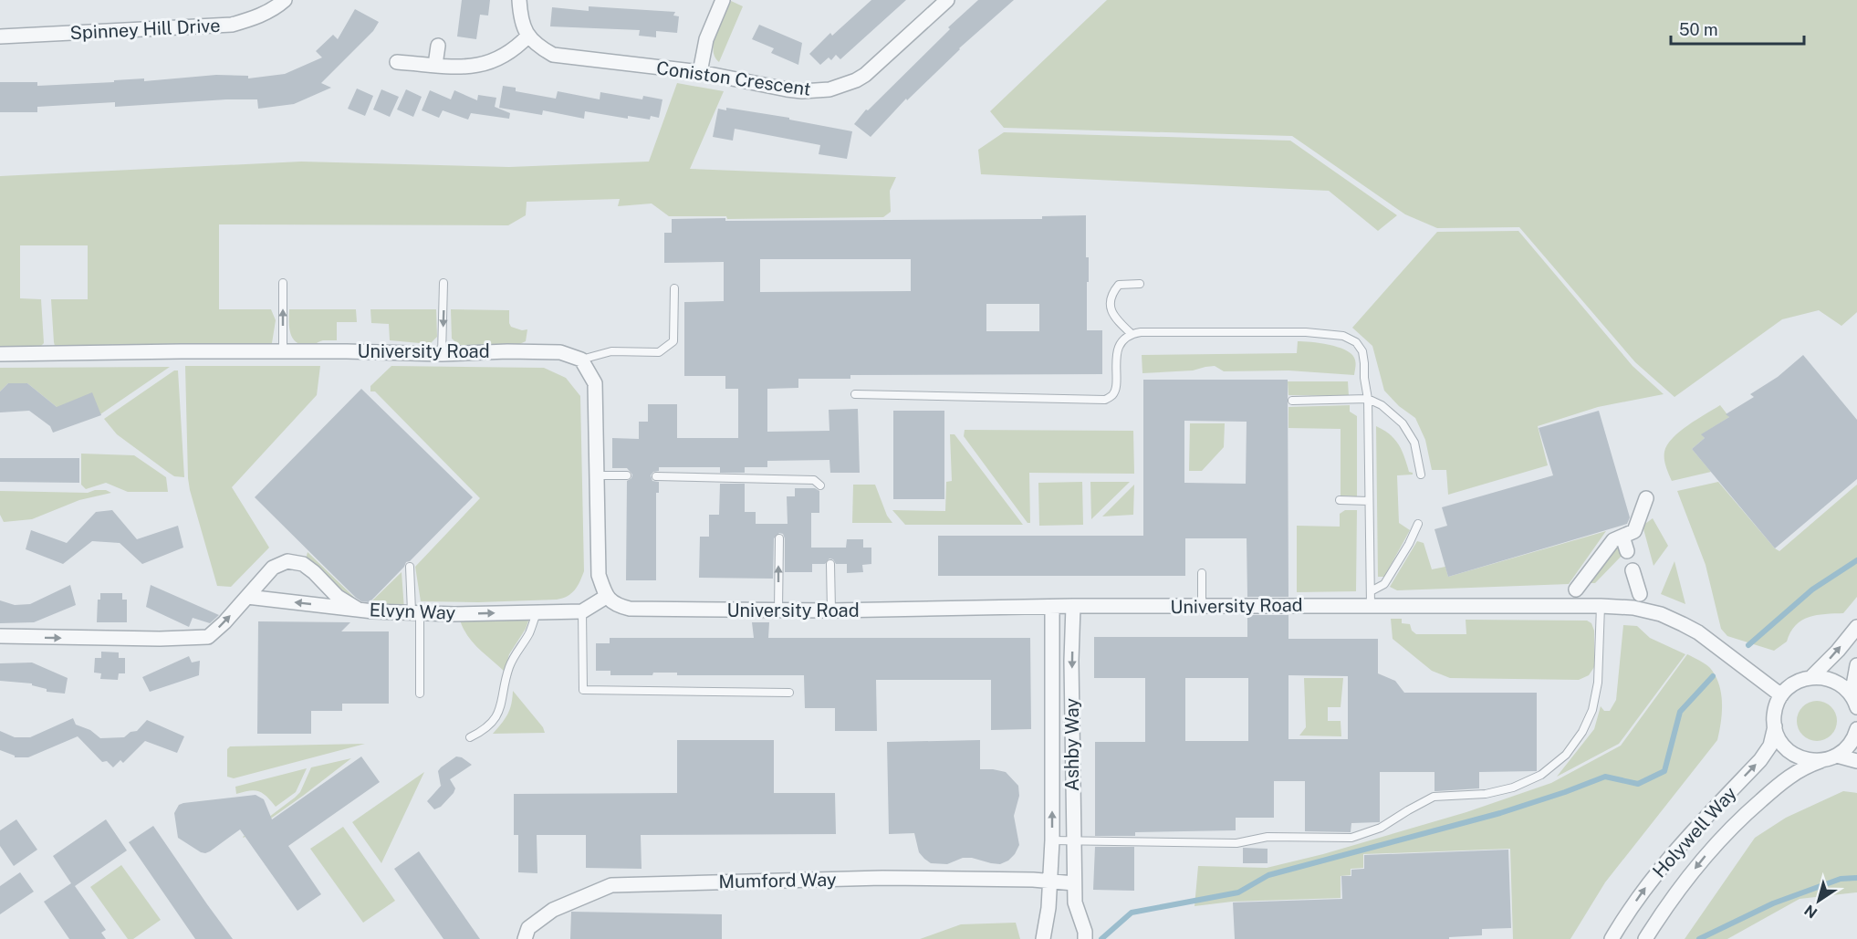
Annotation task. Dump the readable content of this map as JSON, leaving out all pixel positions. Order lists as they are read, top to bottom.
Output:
{
  "streets": {
    "street": [
      "Spinney Hill Drive",
      "Coniston Crescent",
      "University Road",
      "Elvyn Way",
      "Ashby Way",
      "Holywell Way",
      "Mumford Way"
    ]
  },
  "crossings": [
    ["University Road", "Elvyn Way"],
    ["University Road", "Ashby Way"],
    ["University Road", "Holywell Way"],
    ["Ashby Way", "Mumford Way"]
  ],
  "one_way": ["Elvyn Way"],
  "scale_bar": "50 m",
  "north": "bottom left"
}
